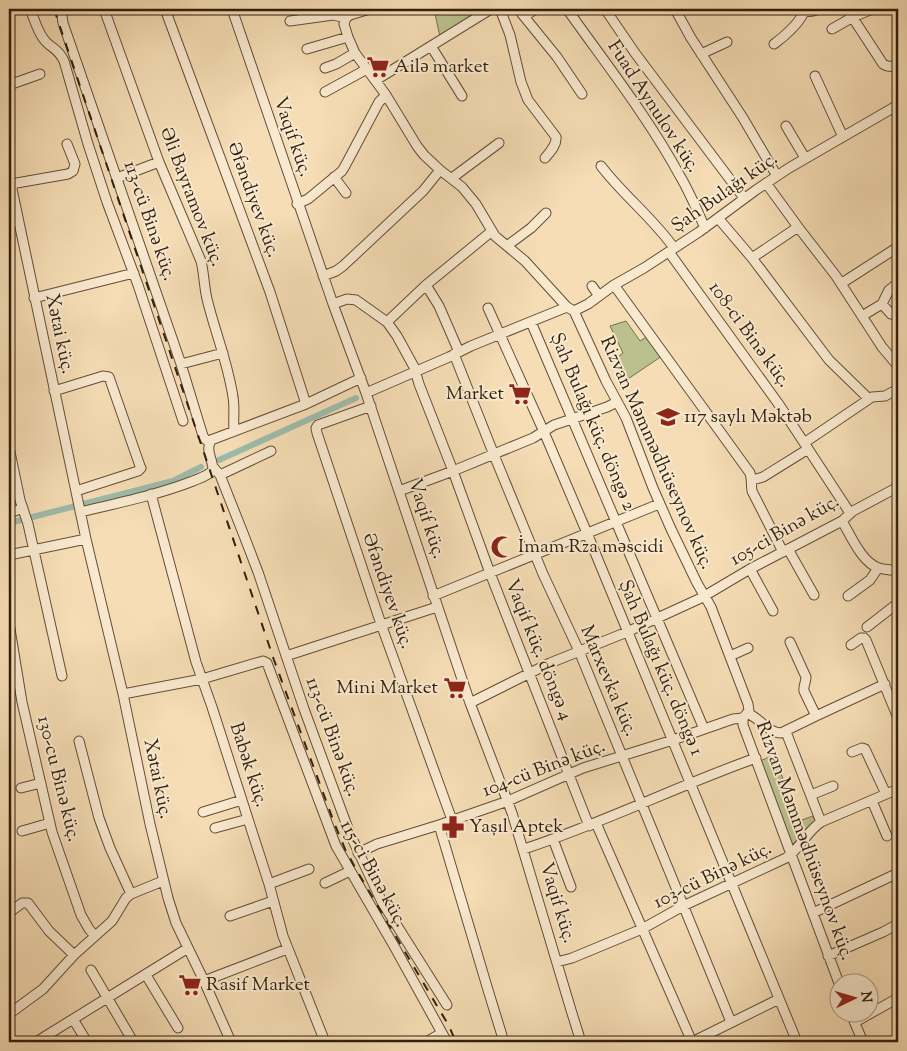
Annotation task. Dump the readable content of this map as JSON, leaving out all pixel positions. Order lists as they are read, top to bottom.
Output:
{
  "streets": {
    "street": [
      "Fuad Aynulov küç.",
      "Vaqif küç.",
      "Şah Bulağı küç.",
      "Əli Bayramov küç.",
      "Əfəndiyev küç.",
      "113-cü Binə küç.",
      "Xətai küç.",
      "108-ci Binə küç.",
      "Şah Bulağı küç. döngə 2",
      "Rizvan Məmmədhüseynov küç.",
      "105-ci Binə küç.",
      "Vaqif küç. döngə 4",
      "Şah Bulağı küç. döngə 1",
      "Marxevka küç.",
      "Babək küç.",
      "104-cü Binə küç.",
      "130-cu Binə küç.",
      "115-ci Binə küç.",
      "103-cü Binə küç."
    ]
  },
  "crossings": [
    ["Fuad Aynulov küç.", "Şah Bulağı küç."],
    ["Vaqif küç.", "Şah Bulağı küç."],
    ["Vaqif küç.", "Əfəndiyev küç."],
    ["Vaqif küç.", "105-ci Binə küç."],
    ["Vaqif küç.", "104-cü Binə küç."],
    ["Vaqif küç.", "103-cü Binə küç."],
    ["Şah Bulağı küç.", "108-ci Binə küç."],
    ["Şah Bulağı küç.", "Şah Bulağı küç. döngə 2"],
    ["Şah Bulağı küç.", "Rizvan Məmmədhüseynov küç."],
    ["Şah Bulağı küç.", "Vaqif küç. döngə 4"],
    ["Şah Bulağı küç.", "Şah Bulağı küç. döngə 1"],
    ["Şah Bulağı küç.", "Marxevka küç."],
    ["Əfəndiyev küç.", "104-cü Binə küç."],
    ["113-cü Binə küç.", "104-cü Binə küç."],
    ["108-ci Binə küç.", "105-ci Binə küç."],
    ["Şah Bulağı küç. döngə 2", "105-ci Binə küç."],
    ["Şah Bulağı küç. döngə 2", "104-cü Binə küç."],
    ["Rizvan Məmmədhüseynov küç.", "105-ci Binə küç."],
    ["Rizvan Məmmədhüseynov küç.", "104-cü Binə küç."],
    ["Rizvan Məmmədhüseynov küç.", "103-cü Binə küç."],
    ["105-ci Binə küç.", "Vaqif küç. döngə 4"],
    ["105-ci Binə küç.", "Şah Bulağı küç. döngə 1"],
    ["105-ci Binə küç.", "Marxevka küç."],
    ["Vaqif küç. döngə 4", "104-cü Binə küç."],
    ["Vaqif küç. döngə 4", "103-cü Binə küç."],
    ["Şah Bulağı küç. döngə 1", "104-cü Binə küç."],
    ["Şah Bulağı küç. döngə 1", "103-cü Binə küç."],
    ["Marxevka küç.", "104-cü Binə küç."],
    ["Marxevka küç.", "103-cü Binə küç."],
    ["Babək küç.", "115-ci Binə küç."]
  ],
  "places": {
    "supermarket": [
      "Ailә market",
      "Market",
      "Mini Market",
      "Rasif Market"
    ],
    "school or university": ["117 saylı Məktəb"],
    "mosque": ["İmam Rza məscidi"],
    "pharmacy": ["Yaşıl Aptek"]
  },
  "north": "right"
}
